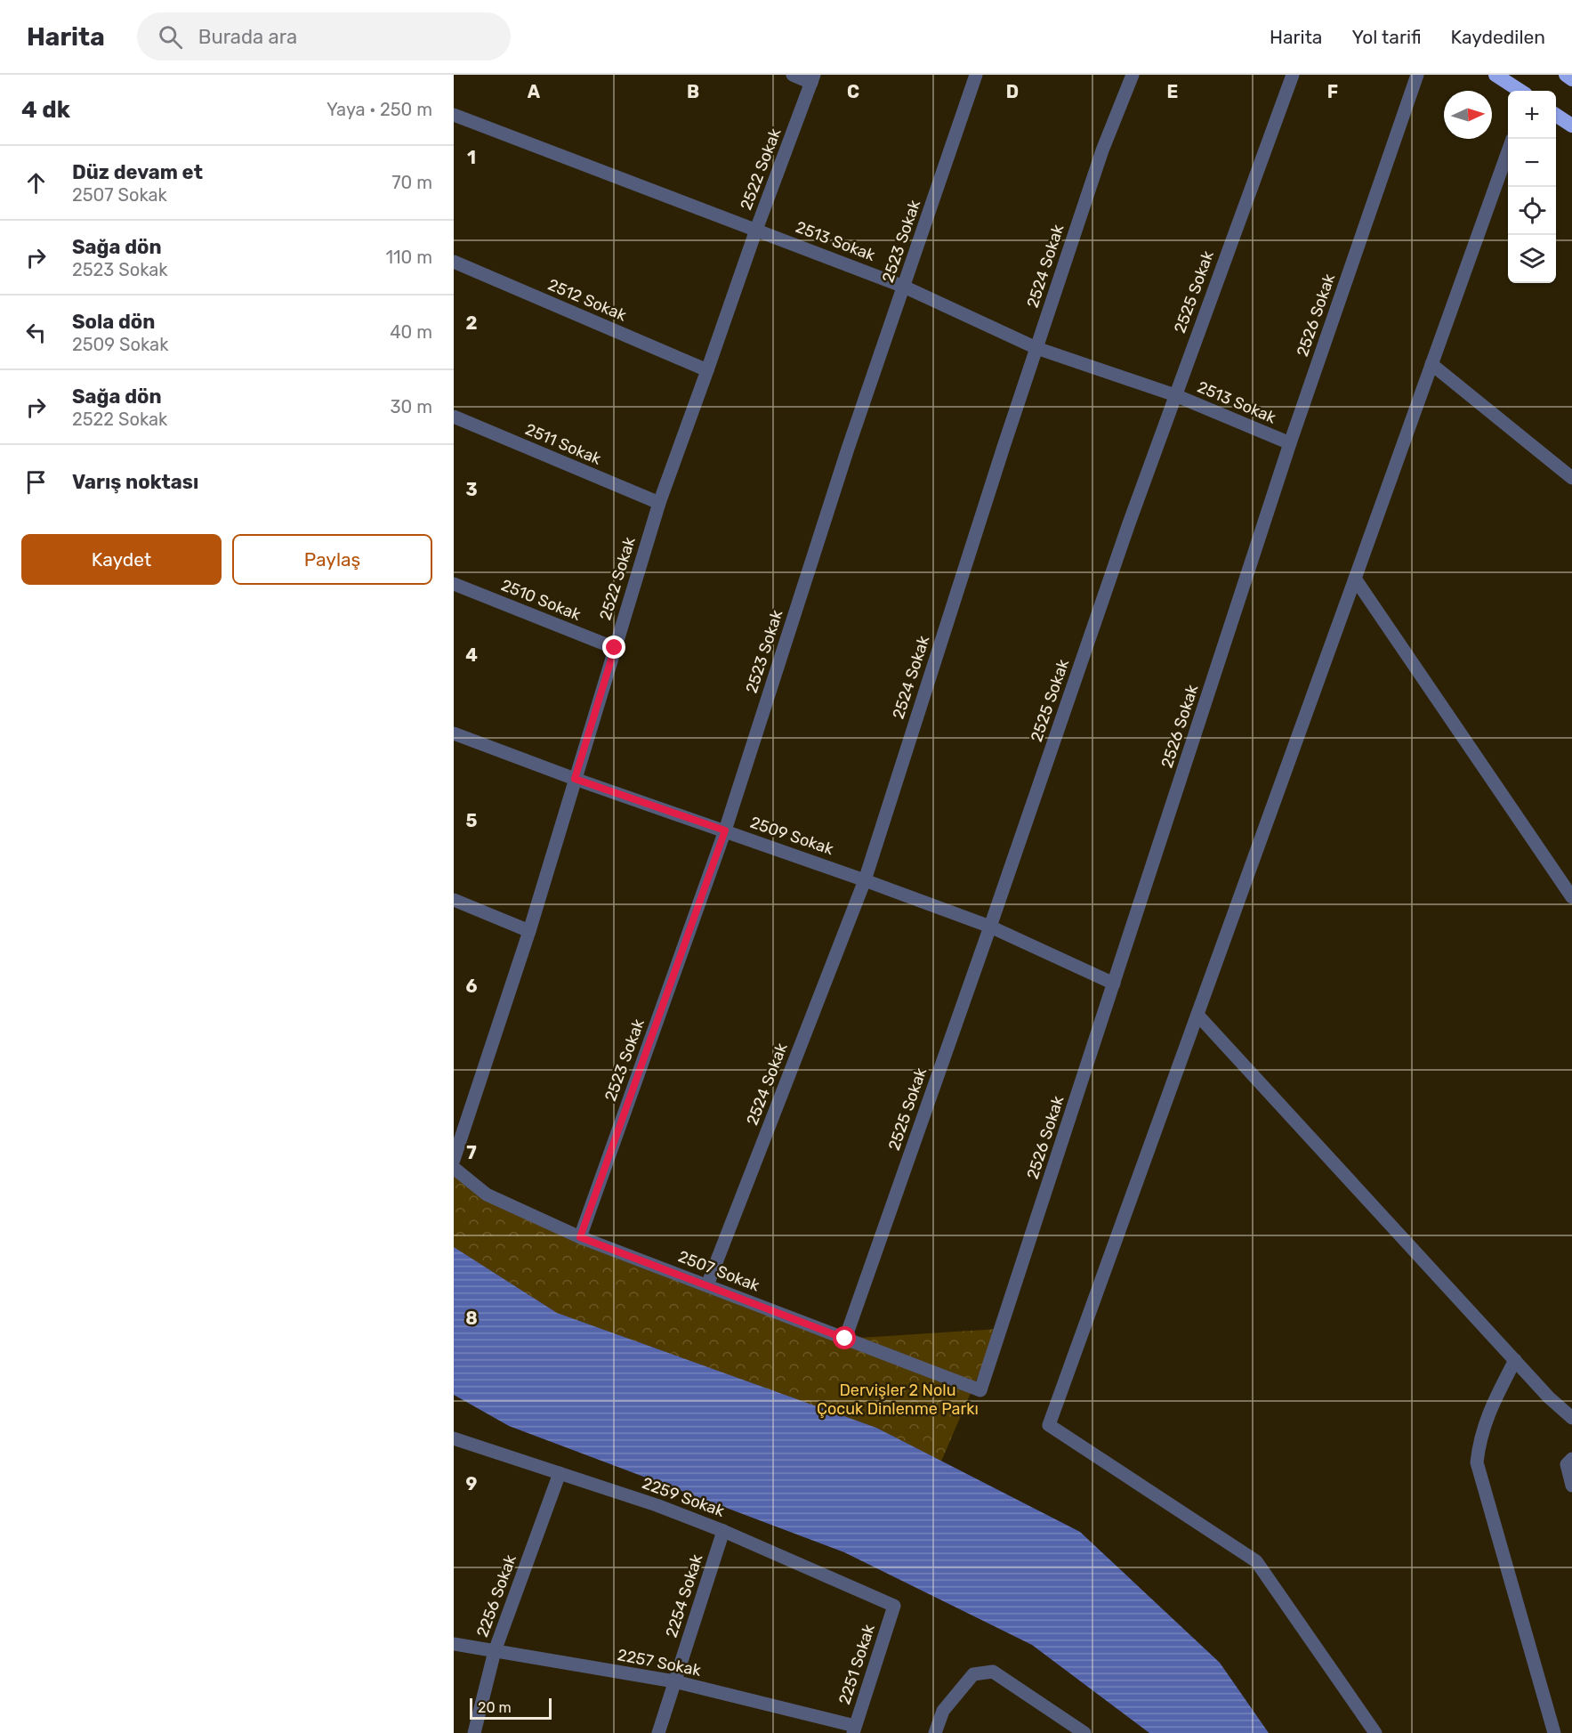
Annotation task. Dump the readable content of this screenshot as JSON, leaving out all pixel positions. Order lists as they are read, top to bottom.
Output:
{
  "streets": {
    "street": [
      "2522 Sokak",
      "2513 Sokak",
      "2523 Sokak",
      "2524 Sokak",
      "2525 Sokak",
      "2512 Sokak",
      "2526 Sokak",
      "2511 Sokak",
      "2510 Sokak",
      "2509 Sokak",
      "2507 Sokak",
      "2259 Sokak",
      "2256 Sokak",
      "2254 Sokak",
      "2257 Sokak",
      "2251 Sokak"
    ]
  },
  "crossings": [
    ["2522 Sokak", "2513 Sokak"],
    ["2522 Sokak", "2512 Sokak"],
    ["2522 Sokak", "2511 Sokak"],
    ["2522 Sokak", "2510 Sokak"],
    ["2522 Sokak", "2509 Sokak"],
    ["2513 Sokak", "2523 Sokak"],
    ["2513 Sokak", "2524 Sokak"],
    ["2513 Sokak", "2525 Sokak"],
    ["2513 Sokak", "2526 Sokak"],
    ["2523 Sokak", "2509 Sokak"],
    ["2523 Sokak", "2507 Sokak"],
    ["2524 Sokak", "2509 Sokak"],
    ["2524 Sokak", "2507 Sokak"],
    ["2525 Sokak", "2509 Sokak"],
    ["2525 Sokak", "2507 Sokak"],
    ["2526 Sokak", "2509 Sokak"],
    ["2526 Sokak", "2507 Sokak"],
    ["2259 Sokak", "2256 Sokak"],
    ["2259 Sokak", "2254 Sokak"],
    ["2259 Sokak", "2251 Sokak"],
    ["2256 Sokak", "2257 Sokak"],
    ["2254 Sokak", "2257 Sokak"],
    ["2257 Sokak", "2251 Sokak"]
  ],
  "parks": ["Dervişler 2 Nolu Çocuk Dinlenme Parkı"],
  "scale_bar": "20 m",
  "north": "right",
  "page": {
    "header": "Harita",
    "search": "Burada ara",
    "nav": ["Harita", "Yol tarifi", "Kaydedilen"],
    "heading": ["4 dk", "Yaya · 250 m"],
    "map_buttons": ["+", "−"],
    "list": [
      ["Düz devam et", "2507 Sokak", "70 m"],
      ["Sağa dön", "2523 Sokak", "110 m"],
      ["Sola dön", "2509 Sokak", "40 m"],
      ["Sağa dön", "2522 Sokak", "30 m"],
      "Varış noktası"
    ],
    "buttons": ["Kaydet", "Paylaş"],
    "scale": "20 m"
  },
  "grid": {
    "columns": [
      "A",
      "B",
      "C",
      "D",
      "E",
      "F"
    ],
    "rows": [
      "1",
      "2",
      "3",
      "4",
      "5",
      "6",
      "7",
      "8",
      "9"
    ]
  }
}
